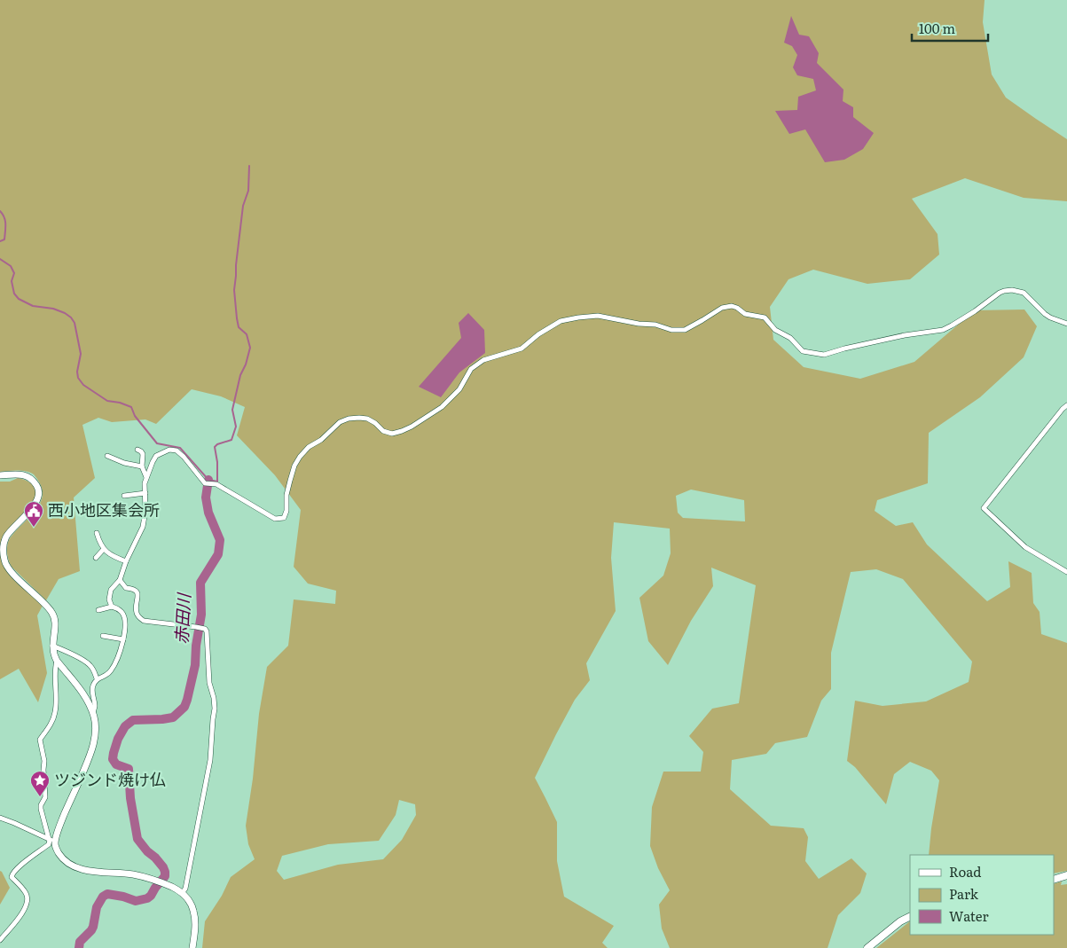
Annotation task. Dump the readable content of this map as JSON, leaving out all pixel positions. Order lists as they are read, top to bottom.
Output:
{
  "water": ["赤田川"],
  "places": {
    "public building": ["西小地区集会所"],
    "place": ["ツジンド焼け仏"]
  },
  "legend": ["Road", "Park", "Water"],
  "scale_bar": "100 m"
}
